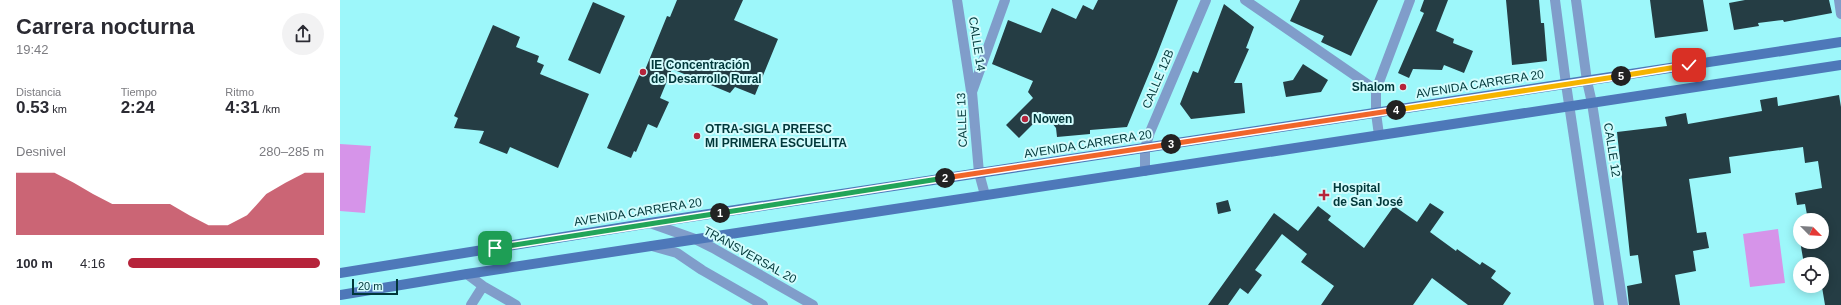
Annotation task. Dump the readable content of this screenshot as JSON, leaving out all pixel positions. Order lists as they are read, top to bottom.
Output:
{
  "streets": {
    "main road": ["AVENIDA CARRERA 20"],
    "street": [
      "CALLE 14",
      "CALLE 12B",
      "CALLE 13",
      "CALLE 12",
      "TRANSVERSAL 20"
    ]
  },
  "crossings": [
    ["CALLE 14", "CALLE 13"],
    ["CALLE 12B", "AVENIDA CARRERA 20"],
    ["AVENIDA CARRERA 20", "CALLE 13"],
    ["AVENIDA CARRERA 20", "CALLE 12"],
    ["AVENIDA CARRERA 20", "TRANSVERSAL 20"]
  ],
  "places": {
    "other": [
      "IE Concentración de Desarrollo Rural",
      "Shalom",
      "Nowen",
      "OTRA-SIGLA PREESC MI PRIMERA ESCUELITA"
    ],
    "health": ["Hospital de San José"]
  },
  "scale_bar": "20 m",
  "north": "bottom right",
  "page": {
    "heading": ["Carrera nocturna", "19:42"],
    "pins": [
      "5",
      "4",
      "3",
      "2",
      "1"
    ],
    "stats": [
      ["Distancia", "0.53 km"],
      ["Tiempo", "2:24"],
      ["Ritmo", "4:31 /km"]
    ],
    "chart": ["Desnivel", "280–285 m"],
    "list": [
      {
        "name": "100 m",
        "note": "4:16"
      }
    ],
    "scale": "20 m"
  }
}
